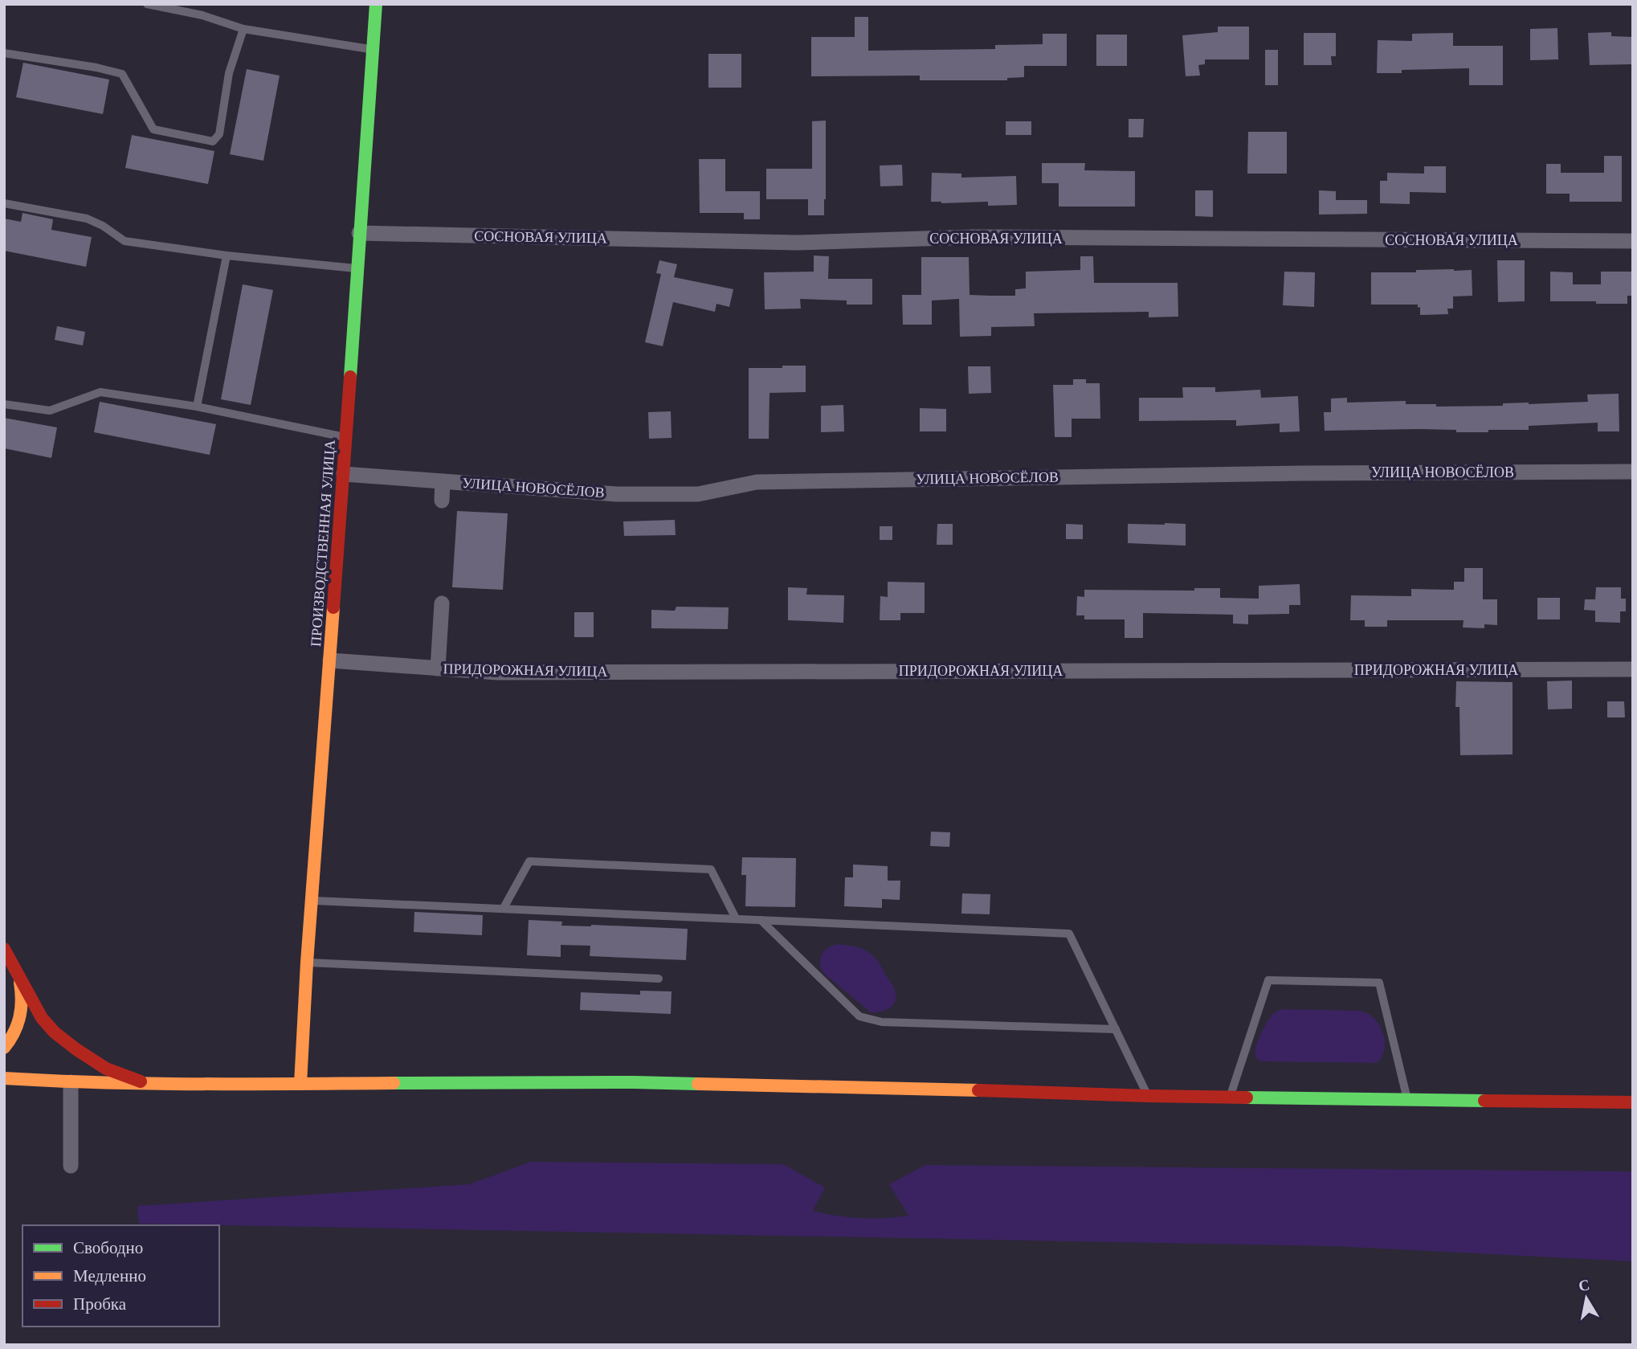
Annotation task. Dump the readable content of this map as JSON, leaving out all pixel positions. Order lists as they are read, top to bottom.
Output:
{
  "streets": {
    "main road": ["ПРОИЗВОДСТВЕННАЯ УЛИЦА"],
    "street": ["СОСНОВАЯ УЛИЦА", "УЛИЦА НОВОСЁЛОВ", "ПРИДОРОЖНАЯ УЛИЦА"]
  },
  "crossings": [
    ["СОСНОВАЯ УЛИЦА", "ПРОИЗВОДСТВЕННАЯ УЛИЦА"],
    ["УЛИЦА НОВОСЁЛОВ", "ПРОИЗВОДСТВЕННАЯ УЛИЦА"],
    ["ПРОИЗВОДСТВЕННАЯ УЛИЦА", "ПРИДОРОЖНАЯ УЛИЦА"]
  ],
  "legend": ["Свободно", "Медленно", "Пробка"],
  "north": "top"
}
